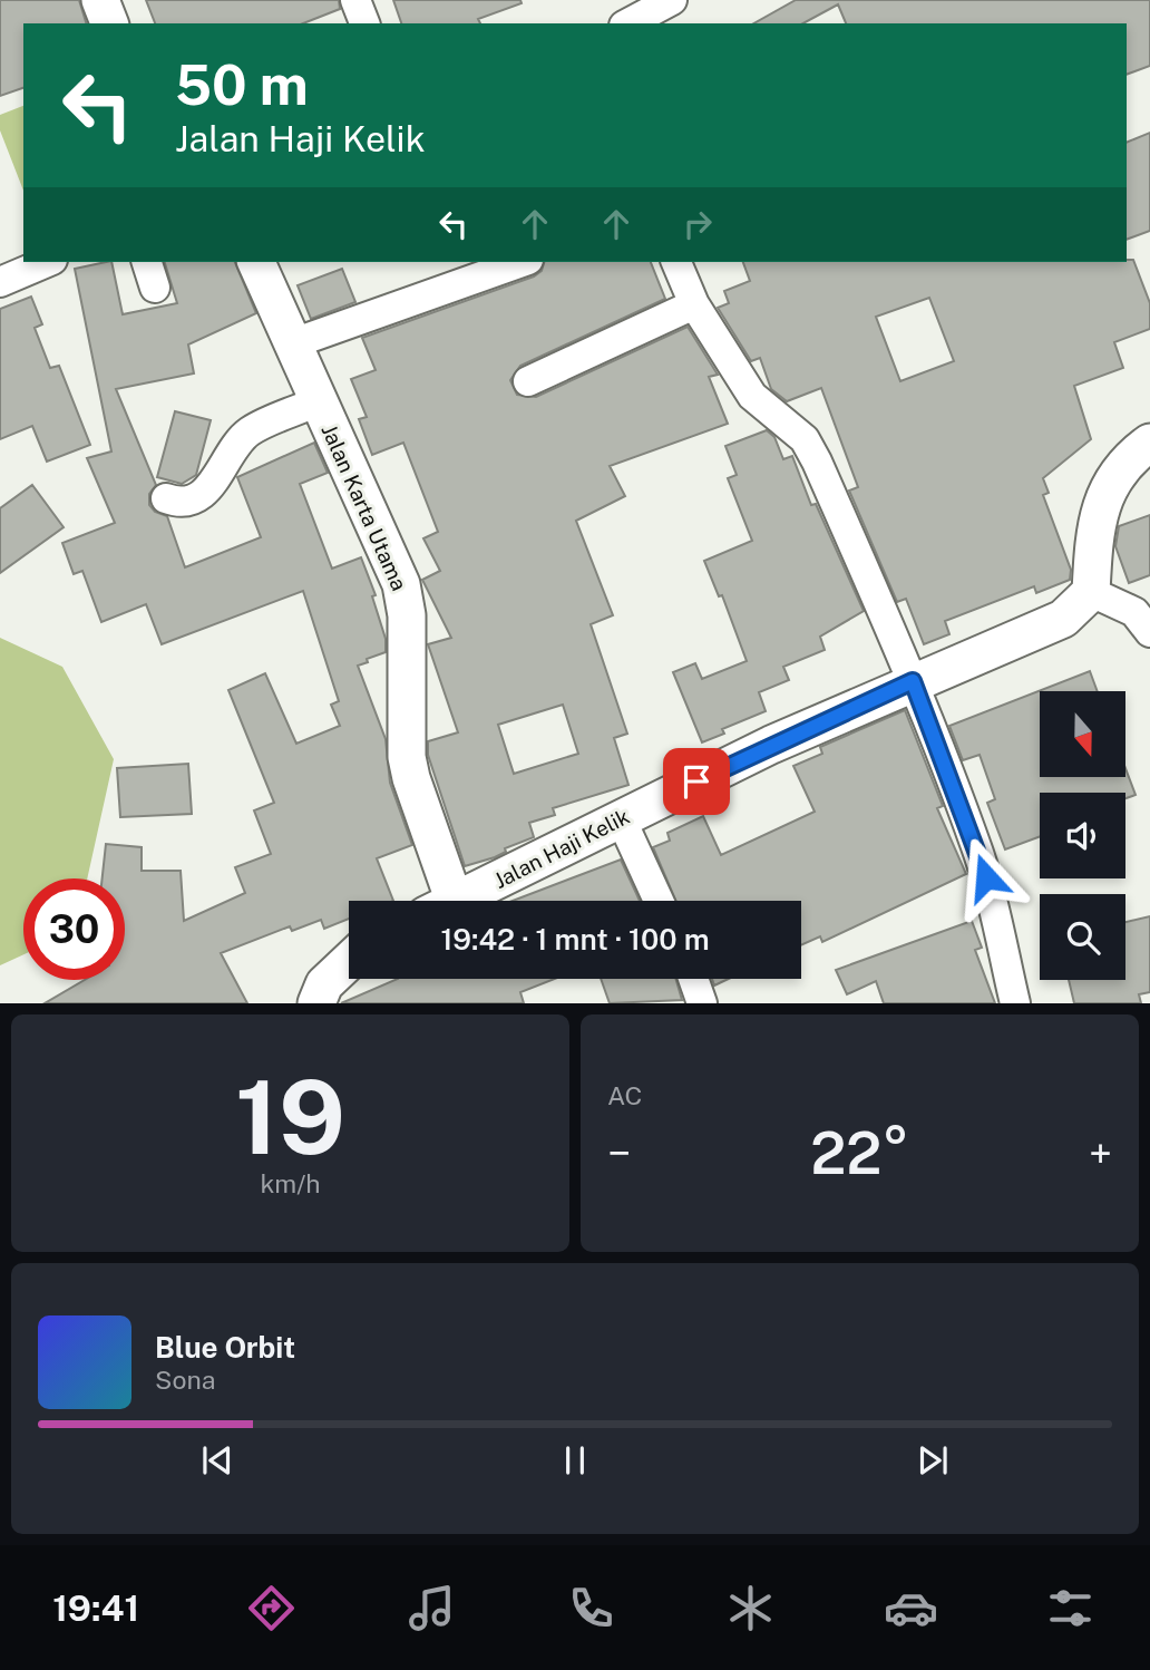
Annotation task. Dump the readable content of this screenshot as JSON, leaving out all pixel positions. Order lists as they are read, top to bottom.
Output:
{
  "streets": {
    "street": ["Jalan Karta Utama", "Jalan Haji Kelik"]
  },
  "north": "bottom",
  "page": {
    "turn": ["50 m", "Jalan Haji Kelik"],
    "limit": "30",
    "trip": "19:42 · 1 mnt · 100 m",
    "tile": [
      ["19", "km/h"],
      "AC"
    ],
    "heat": ["−", "22°", "+"],
    "song": ["Blue Orbit", "Sona"],
    "tabs": "19:41"
  }
}
